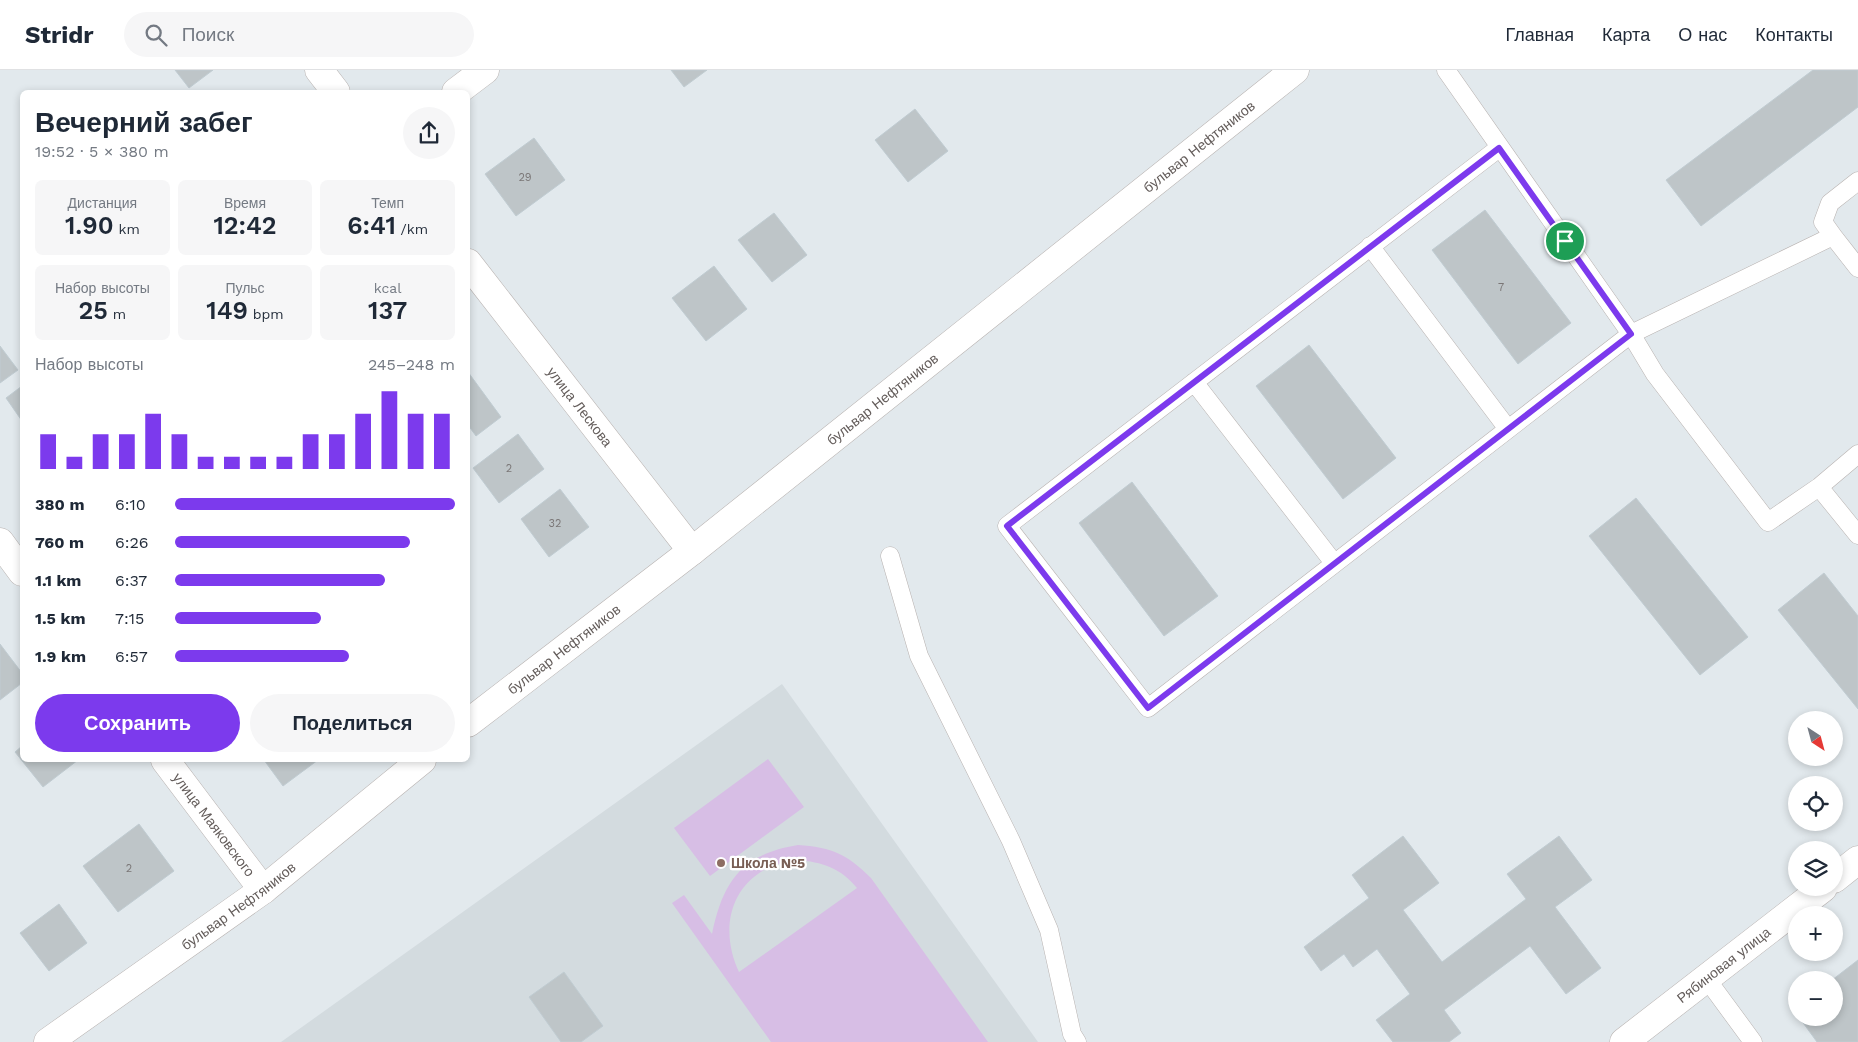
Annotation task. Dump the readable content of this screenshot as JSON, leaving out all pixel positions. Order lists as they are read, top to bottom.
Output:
{
  "streets": {
    "street": [
      "бульвар Нефтяников",
      "улица Лескова",
      "улица Маяковского",
      "Рябиновая улица"
    ]
  },
  "crossings": [
    ["бульвар Нефтяников", "улица Лескова"],
    ["бульвар Нефтяников", "улица Маяковского"]
  ],
  "places": ["Школа №5"],
  "house_numbers": [
    "29",
    "7",
    "2",
    "32",
    "2"
  ],
  "north": "bottom right",
  "page": {
    "header": "Stridr",
    "search": "Поиск",
    "nav": [
      "Главная",
      "Карта",
      "О нас",
      "Контакты"
    ],
    "heading": ["Вечерний забег", "19:52 · 5 × 380 m"],
    "stats": [
      ["Дистанция", "1.90 km"],
      ["Время", "12:42"],
      ["Темп", "6:41 /km"],
      ["Набор высоты", "25 m"],
      ["Пульс", "149 bpm"],
      ["kcal", "137"]
    ],
    "chart": ["Набор высоты", "245–248 m"],
    "list": [
      {
        "name": "380 m",
        "note": "6:10"
      },
      {
        "name": "760 m",
        "note": "6:26"
      },
      {
        "name": "1.1 km",
        "note": "6:37"
      },
      {
        "name": "1.5 km",
        "note": "7:15"
      },
      {
        "name": "1.9 km",
        "note": "6:57"
      }
    ],
    "buttons": ["Сохранить", "Поделиться"],
    "map_buttons": ["+", "−"]
  }
}
